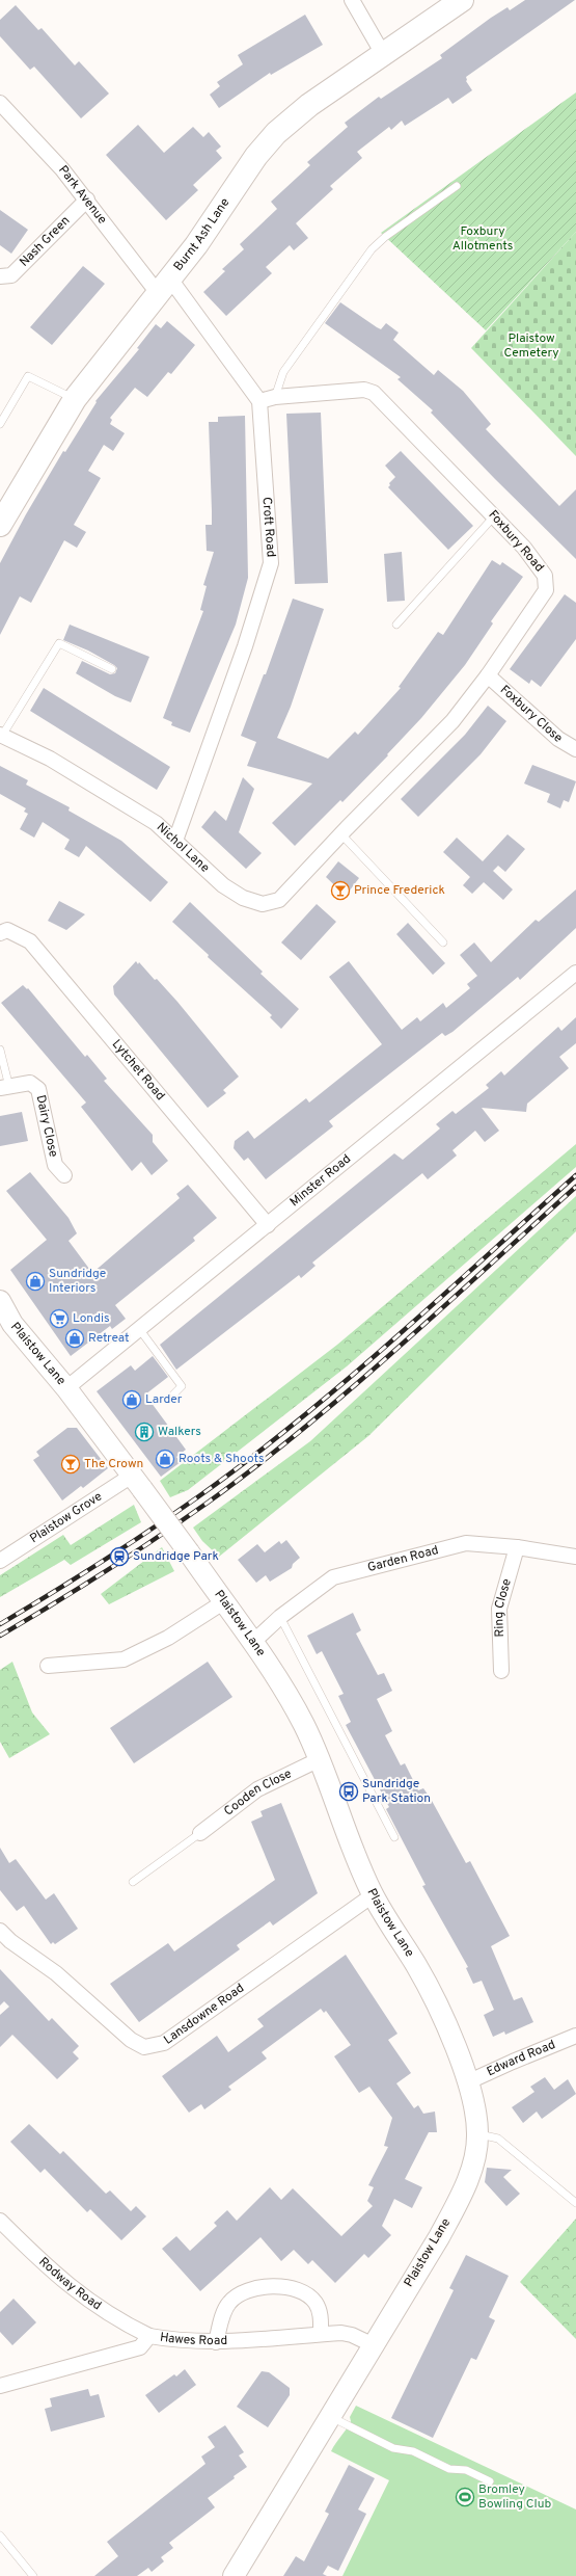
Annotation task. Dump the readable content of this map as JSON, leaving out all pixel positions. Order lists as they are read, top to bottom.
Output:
{
  "streets": {
    "main road": ["Burnt Ash Lane"],
    "street": [
      "Park Avenue",
      "Nash Green",
      "Croft Road",
      "Foxbury Road",
      "Foxbury Close",
      "Nichol Lane",
      "Lytchet Road",
      "Dairy Close",
      "Minster Road",
      "Plaistow Lane",
      "Plaistow Grove",
      "Garden Road",
      "Ring Close",
      "Cooden Close",
      "Lansdowne Road",
      "Edward Road",
      "Rodway Road",
      "Hawes Road"
    ]
  },
  "crossings": [
    ["Park Avenue", "Burnt Ash Lane"],
    ["Park Avenue", "Nash Green"],
    ["Croft Road", "Foxbury Road"],
    ["Croft Road", "Nichol Lane"],
    ["Foxbury Road", "Foxbury Close"],
    ["Foxbury Road", "Nichol Lane"],
    ["Lytchet Road", "Minster Road"],
    ["Minster Road", "Plaistow Lane"],
    ["Plaistow Lane", "Plaistow Grove"],
    ["Plaistow Lane", "Garden Road"],
    ["Plaistow Lane", "Cooden Close"],
    ["Plaistow Lane", "Lansdowne Road"],
    ["Plaistow Lane", "Edward Road"],
    ["Plaistow Lane", "Hawes Road"],
    ["Garden Road", "Ring Close"],
    ["Rodway Road", "Hawes Road"]
  ],
  "parks": ["Foxbury Allotments", "Plaistow Cemetery"],
  "places": {
    "bar": ["Prince Frederick", "The Crown"],
    "shop": [
      "Sundridge Interiors",
      "Retreat",
      "Larder",
      "Roots & Shoots"
    ],
    "supermarket": ["Londis"],
    "building": ["Walkers"],
    "station": ["Sundridge Park"],
    "bus stop": ["Sundridge Park Station"],
    "sports": ["Bromley Bowling Club"]
  }
}
